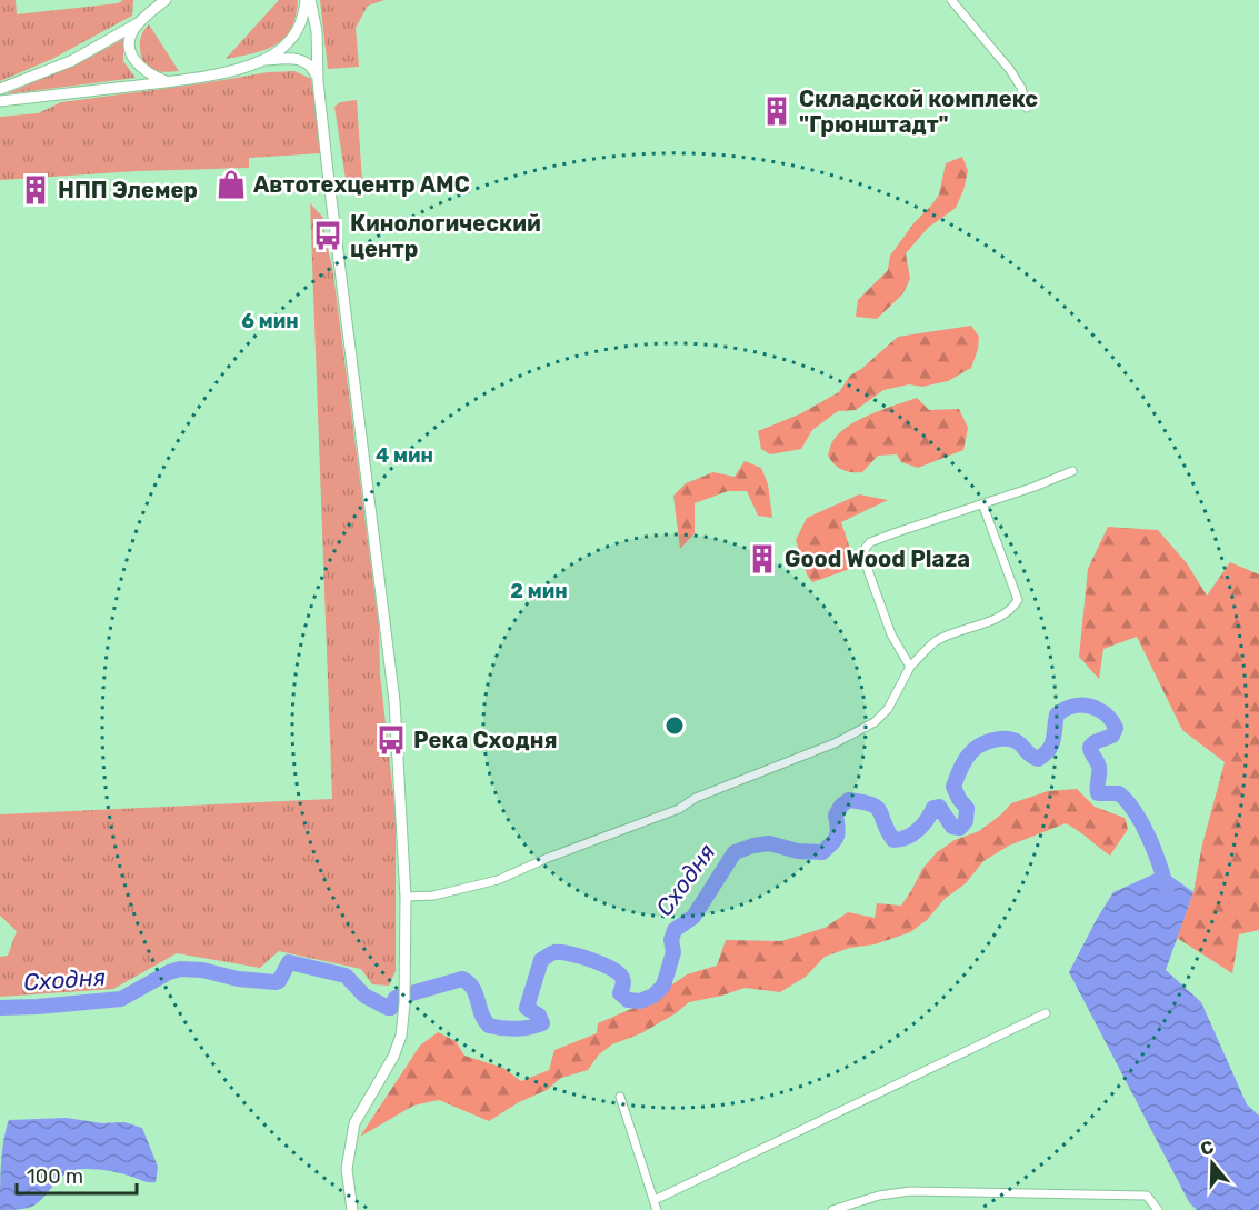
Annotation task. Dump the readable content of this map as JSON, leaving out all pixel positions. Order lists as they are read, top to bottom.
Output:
{
  "water": ["Сходня"],
  "places": {
    "building": ["Складской комплекс \"Грюнштадт\"", "НПП Элемер", "Good Wood Plaza"],
    "shop": ["Автотехцентр АМС"],
    "bus stop": ["Кинологический центр", "Река Сходня"]
  },
  "scale_bar": "100 m",
  "north": "top",
  "rings": ["6 мин", "4 мин", "2 мин"]
}
